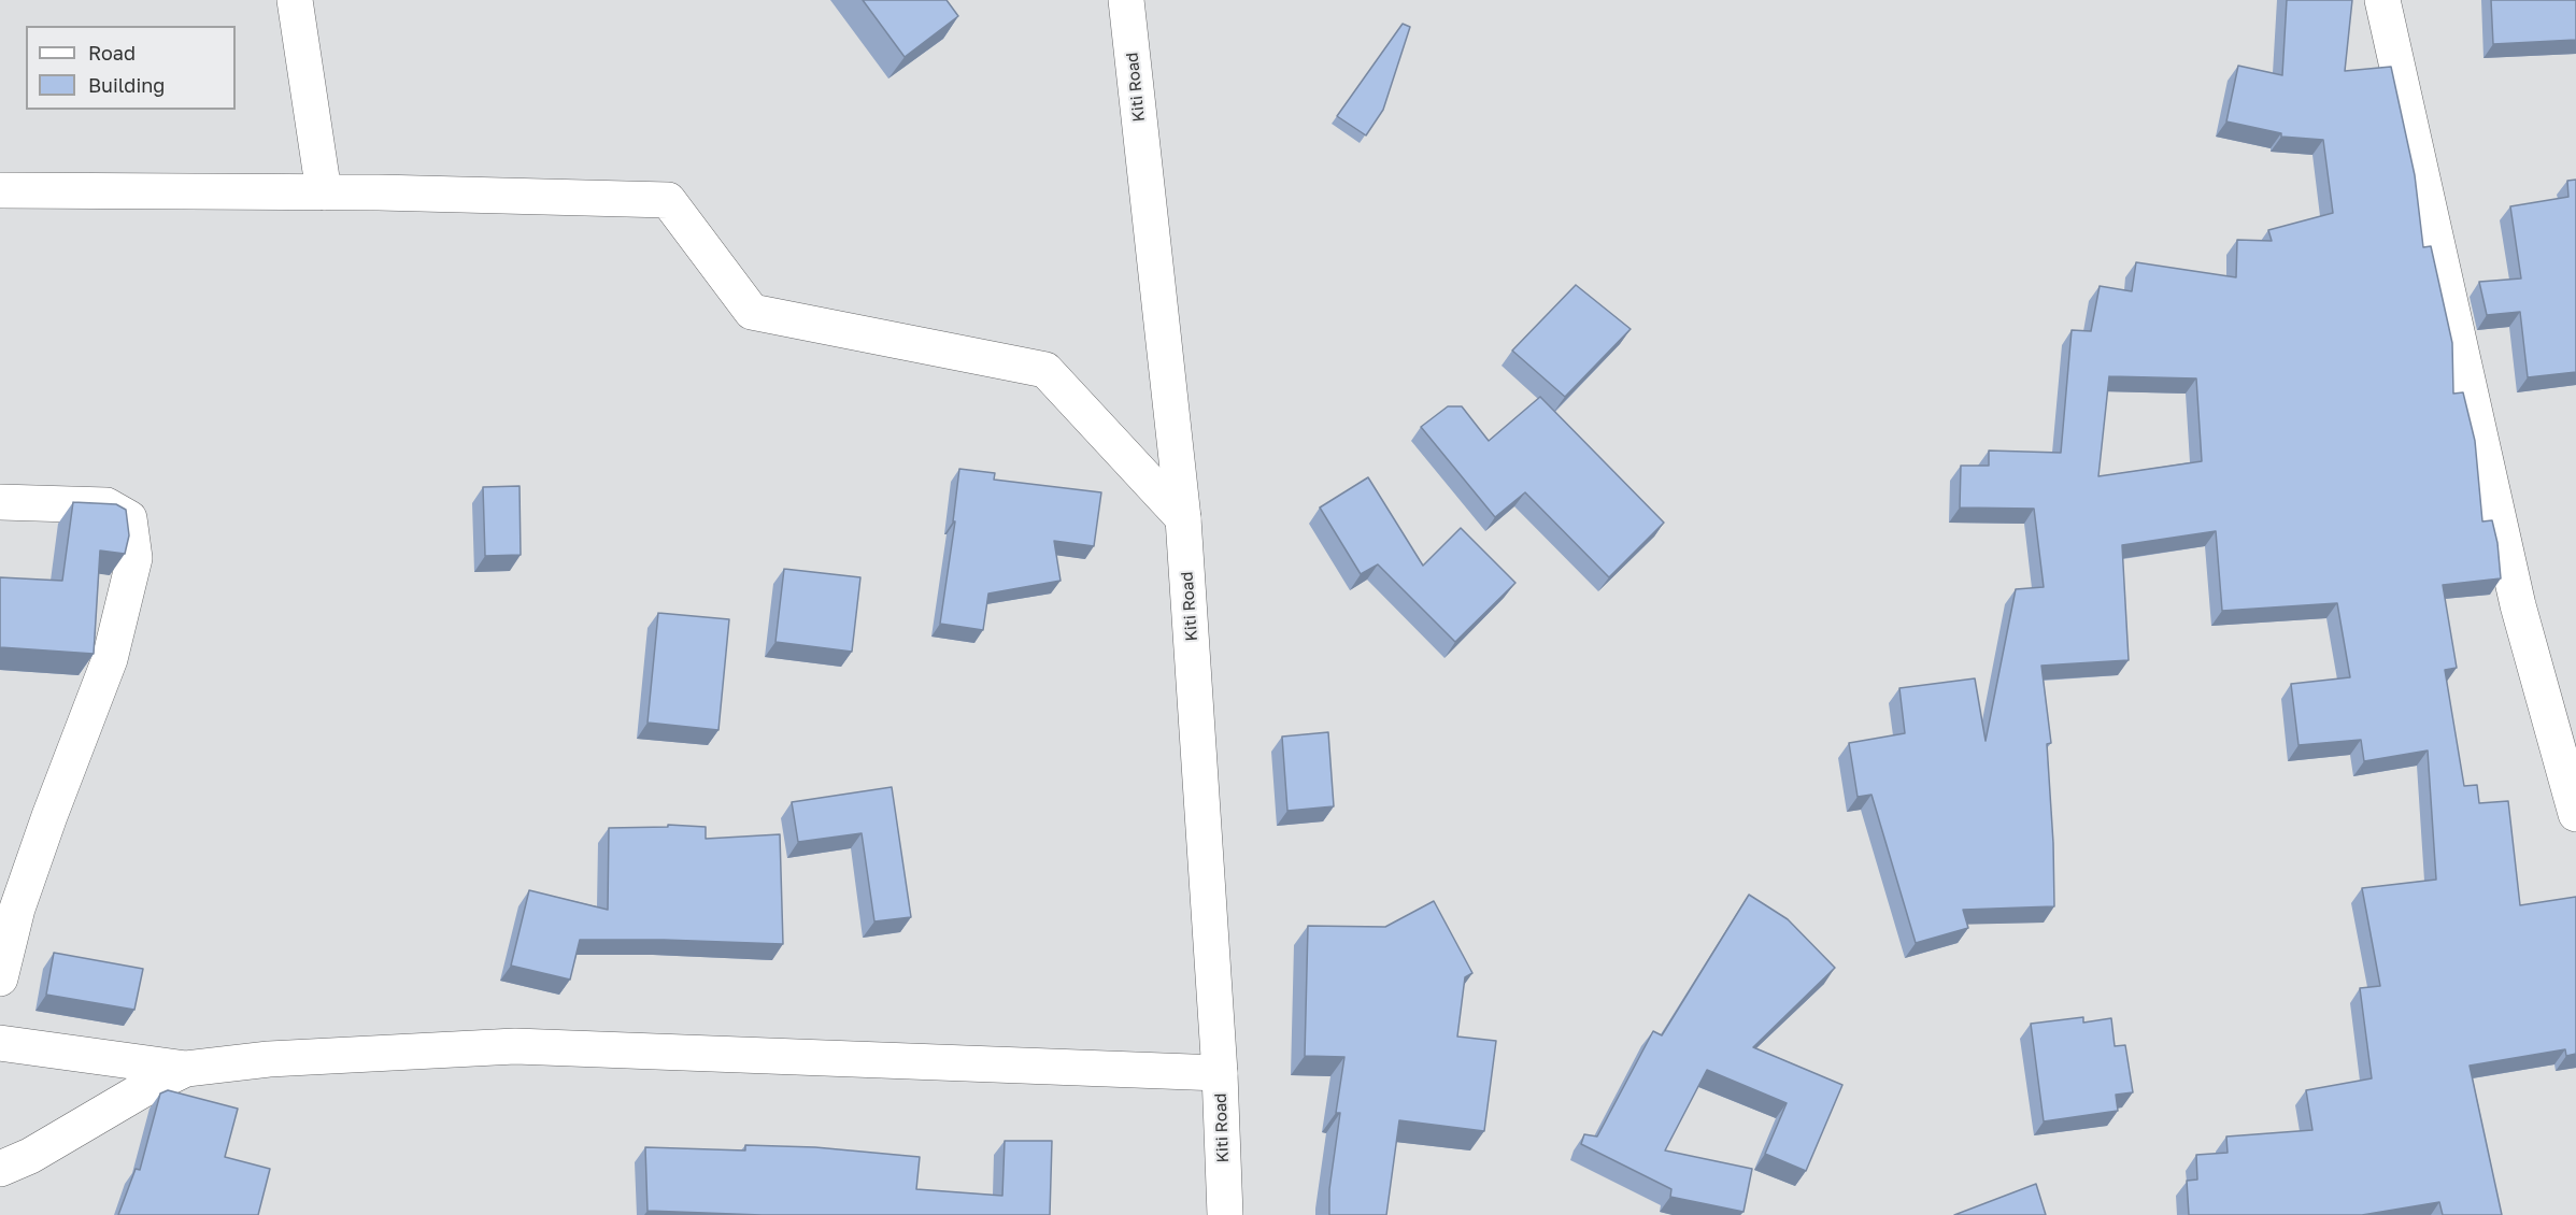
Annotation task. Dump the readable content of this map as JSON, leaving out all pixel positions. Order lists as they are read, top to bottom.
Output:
{
  "streets": {
    "street": ["Kiti Road"]
  },
  "legend": ["Road", "Building"]
}
